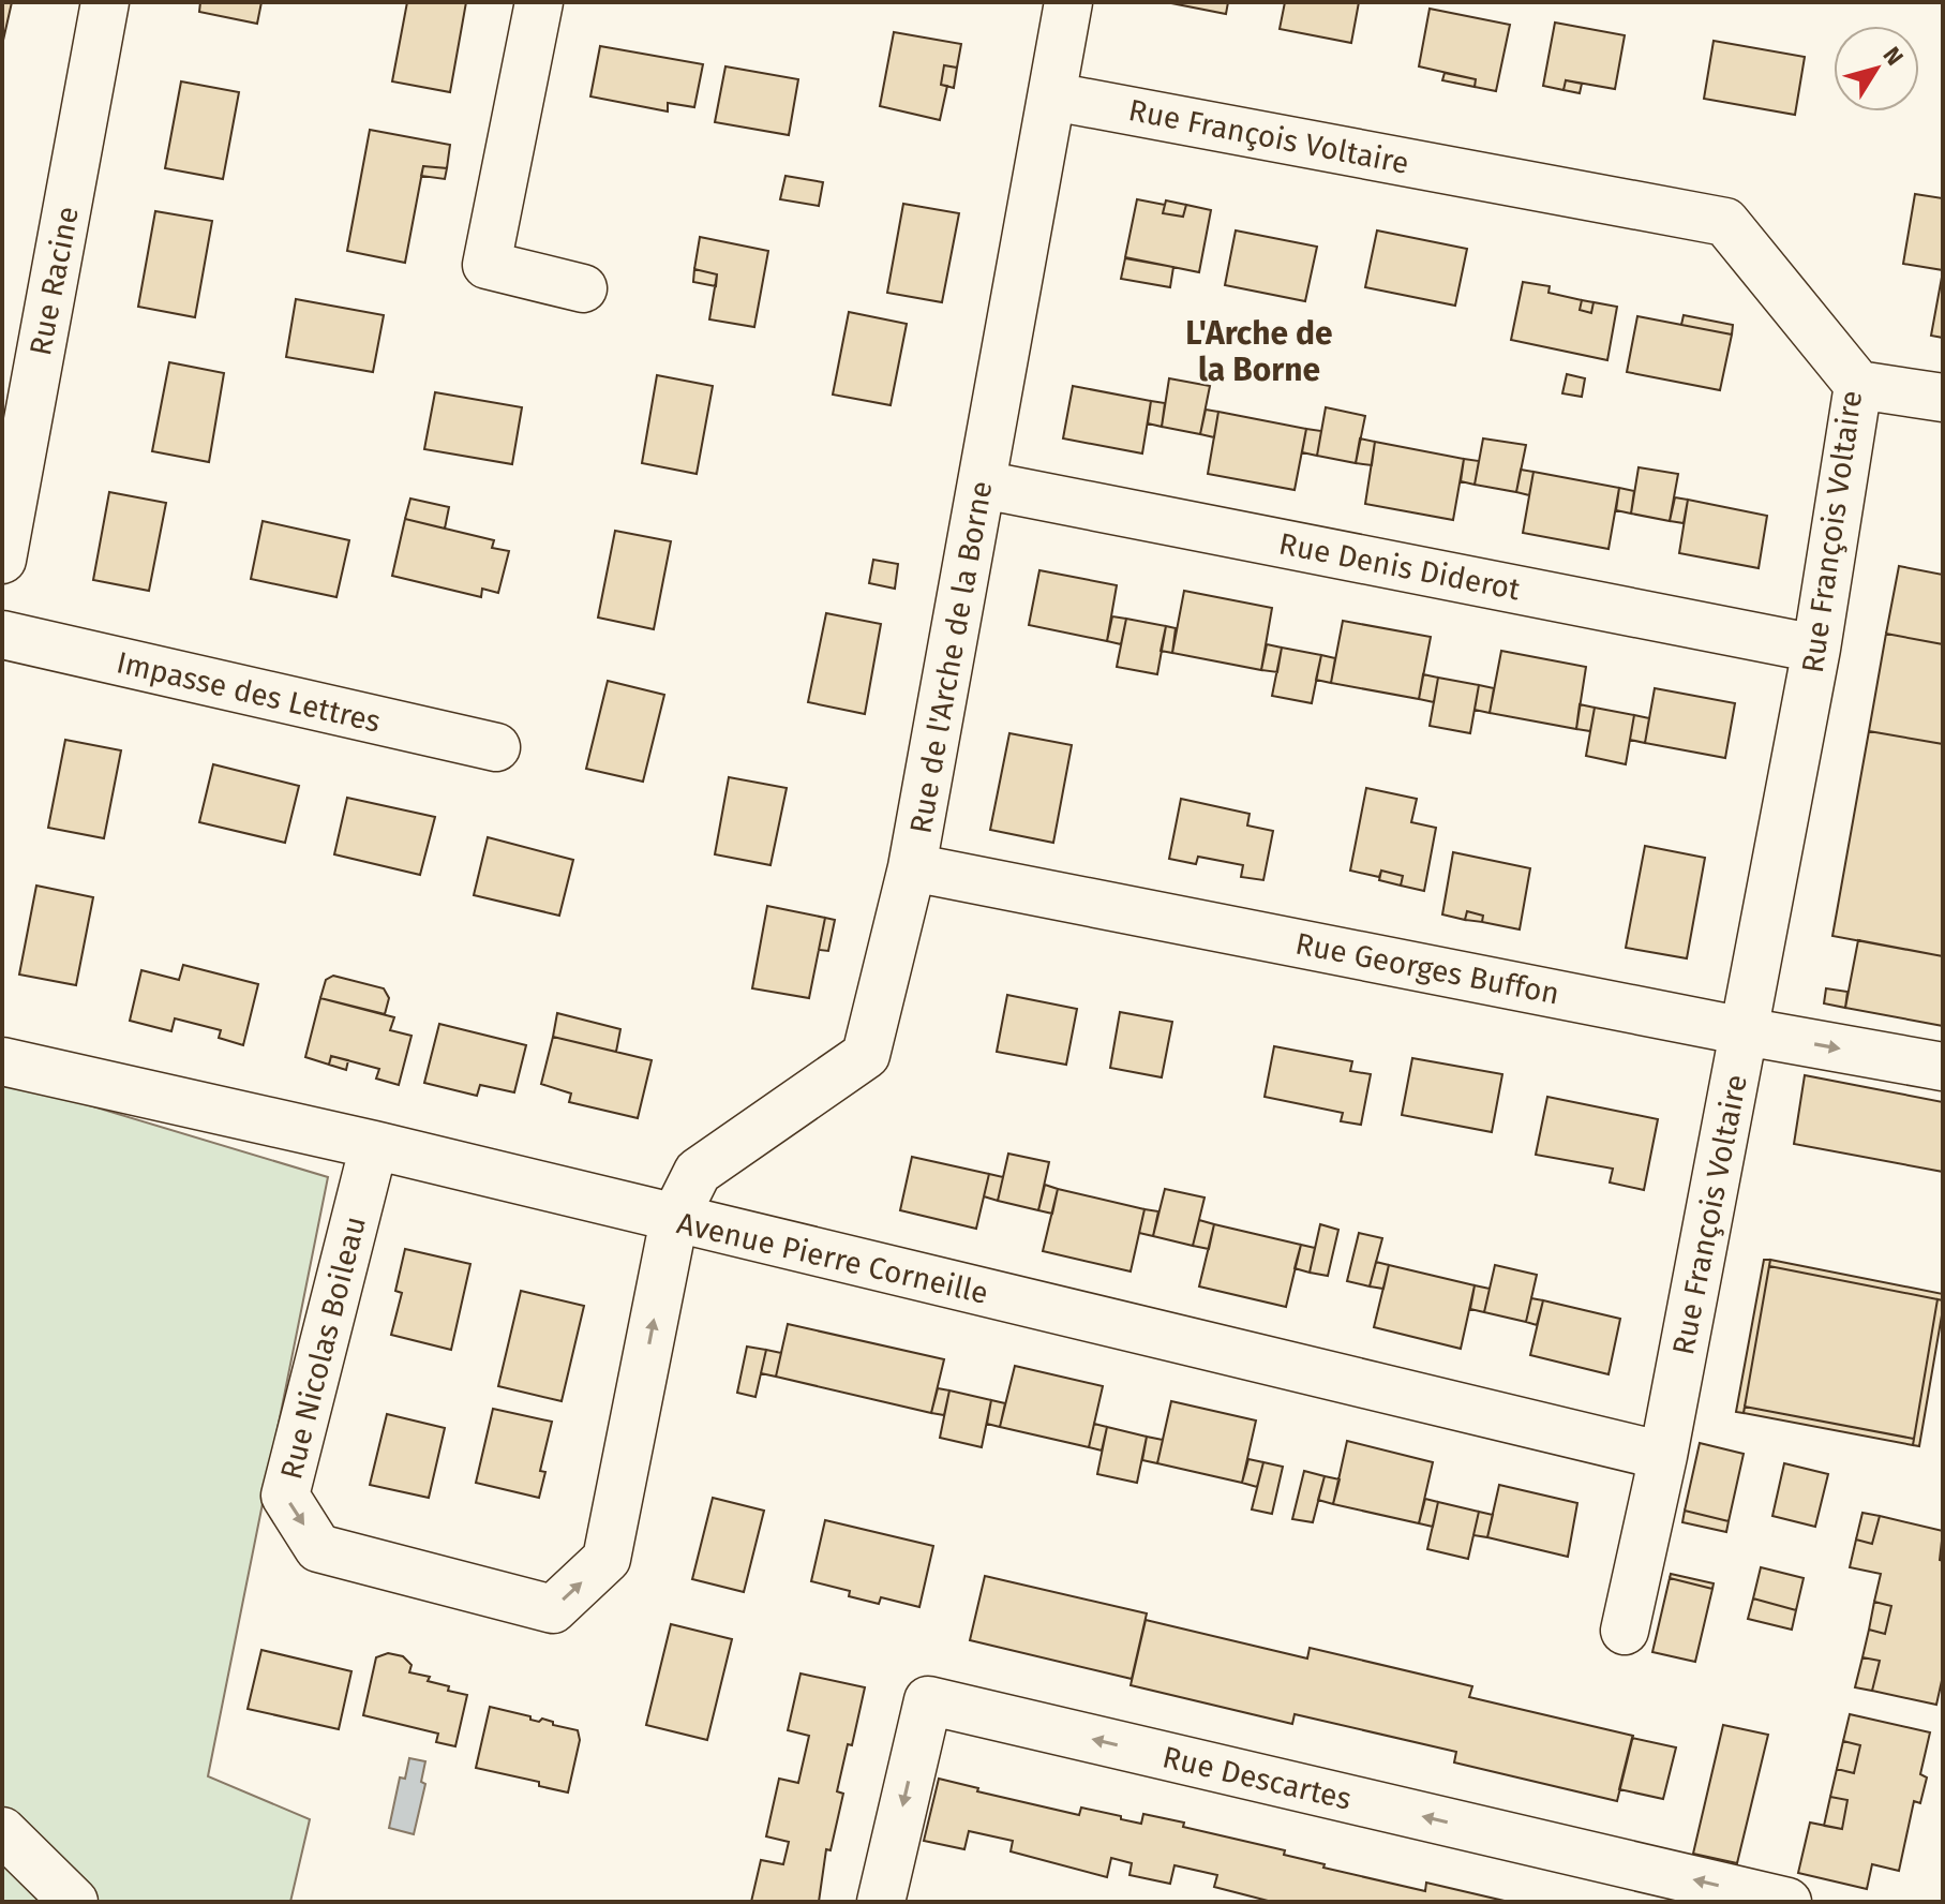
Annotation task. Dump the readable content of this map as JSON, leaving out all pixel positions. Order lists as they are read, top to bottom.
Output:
{
  "streets": {
    "street": [
      "Rue François Voltaire",
      "Rue Racine",
      "Rue Denis Diderot",
      "Rue de l'Arche de la Borne",
      "Impasse des Lettres",
      "Rue Georges Buffon",
      "Avenue Pierre Corneille",
      "Rue Nicolas Boileau",
      "Rue Descartes"
    ]
  },
  "crossings": [
    ["Rue François Voltaire", "Rue Denis Diderot"],
    ["Rue François Voltaire", "Rue de l'Arche de la Borne"],
    ["Rue François Voltaire", "Rue Georges Buffon"],
    ["Rue François Voltaire", "Avenue Pierre Corneille"],
    ["Rue Denis Diderot", "Rue de l'Arche de la Borne"],
    ["Rue de l'Arche de la Borne", "Rue Georges Buffon"],
    ["Rue de l'Arche de la Borne", "Avenue Pierre Corneille"],
    ["Rue de l'Arche de la Borne", "Rue Nicolas Boileau"],
    ["Avenue Pierre Corneille", "Rue Nicolas Boileau"]
  ],
  "one_way": ["Rue Descartes"],
  "districts": ["L'Arche de la Borne"],
  "north": "top right"
}
